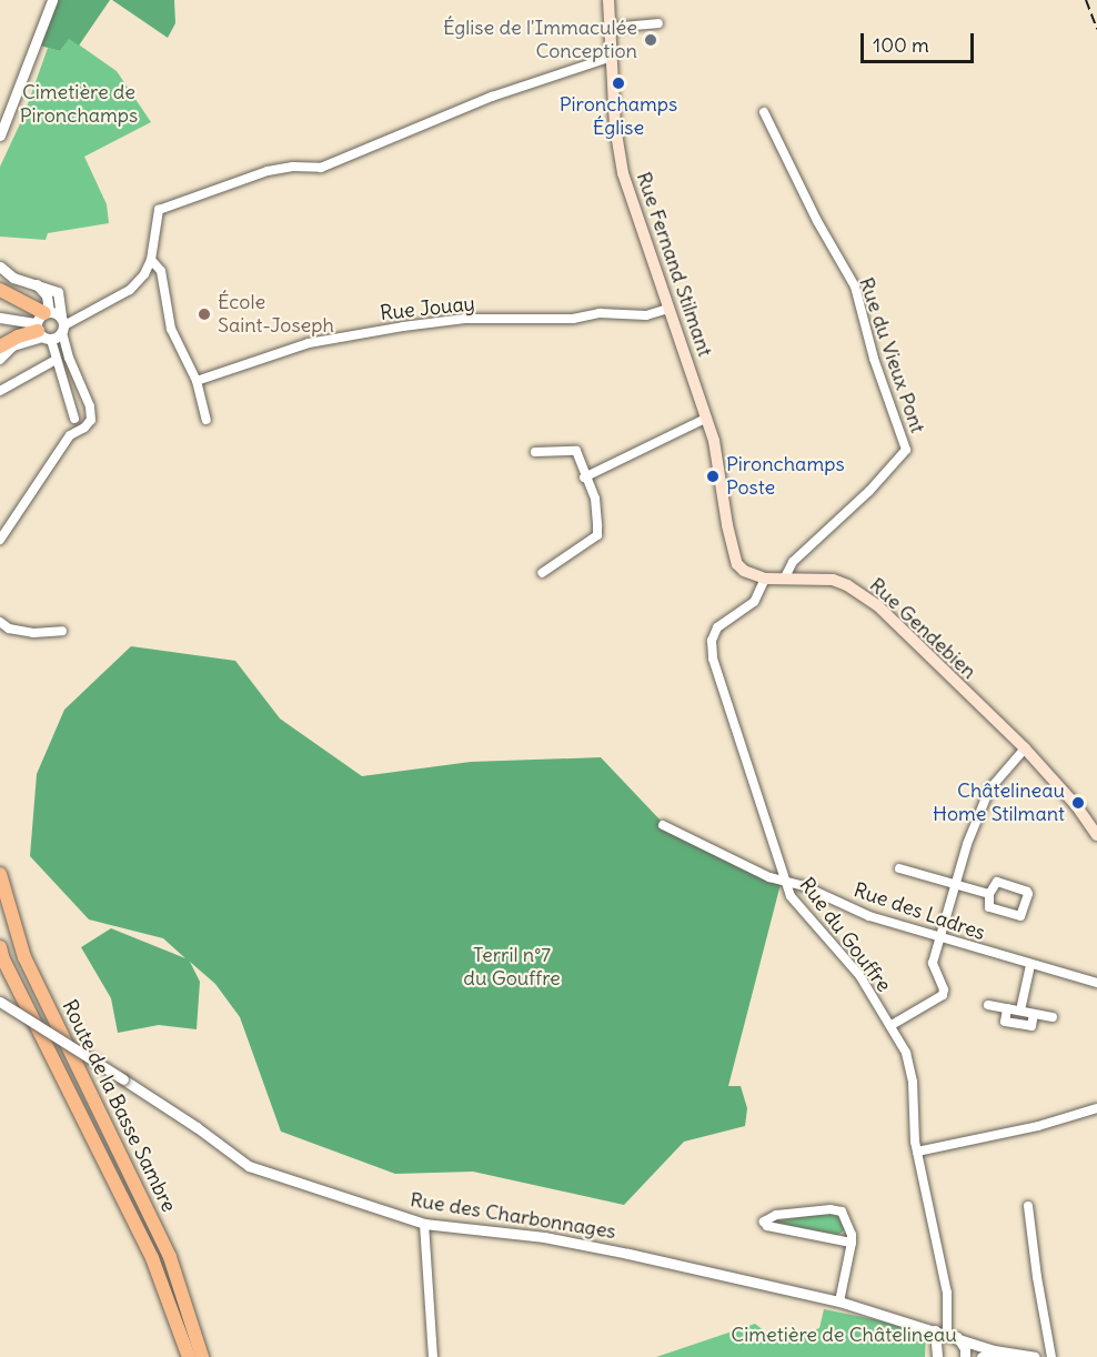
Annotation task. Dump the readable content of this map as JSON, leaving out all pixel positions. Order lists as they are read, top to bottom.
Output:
{
  "streets": {
    "highway": ["Route de la Basse Sambre"],
    "main road": ["Rue Fernand Stilmant", "Rue Gendebien"],
    "street": [
      "Rue Jouay",
      "Rue du Vieux Pont",
      "Rue des Ladres",
      "Rue du Gouffre",
      "Rue des Charbonnages"
    ]
  },
  "crossings": [
    ["Rue Fernand Stilmant", "Rue Jouay"],
    ["Rue du Vieux Pont", "Rue Gendebien"],
    ["Rue Gendebien", "Rue du Gouffre"],
    ["Rue des Ladres", "Rue du Gouffre"],
    ["Rue du Gouffre", "Rue des Charbonnages"]
  ],
  "parks": ["Cimetière de Pironchamps", "Terril n°7 du Gouffre", "Cimetière de Châtelineau"],
  "places": [
    "Église de l'Immaculée Conception",
    "Pironchamps Église",
    "École Saint-Joseph",
    "Pironchamps Poste",
    "Châtelineau Home Stilmant"
  ],
  "scale_bar": "100 m"
}
